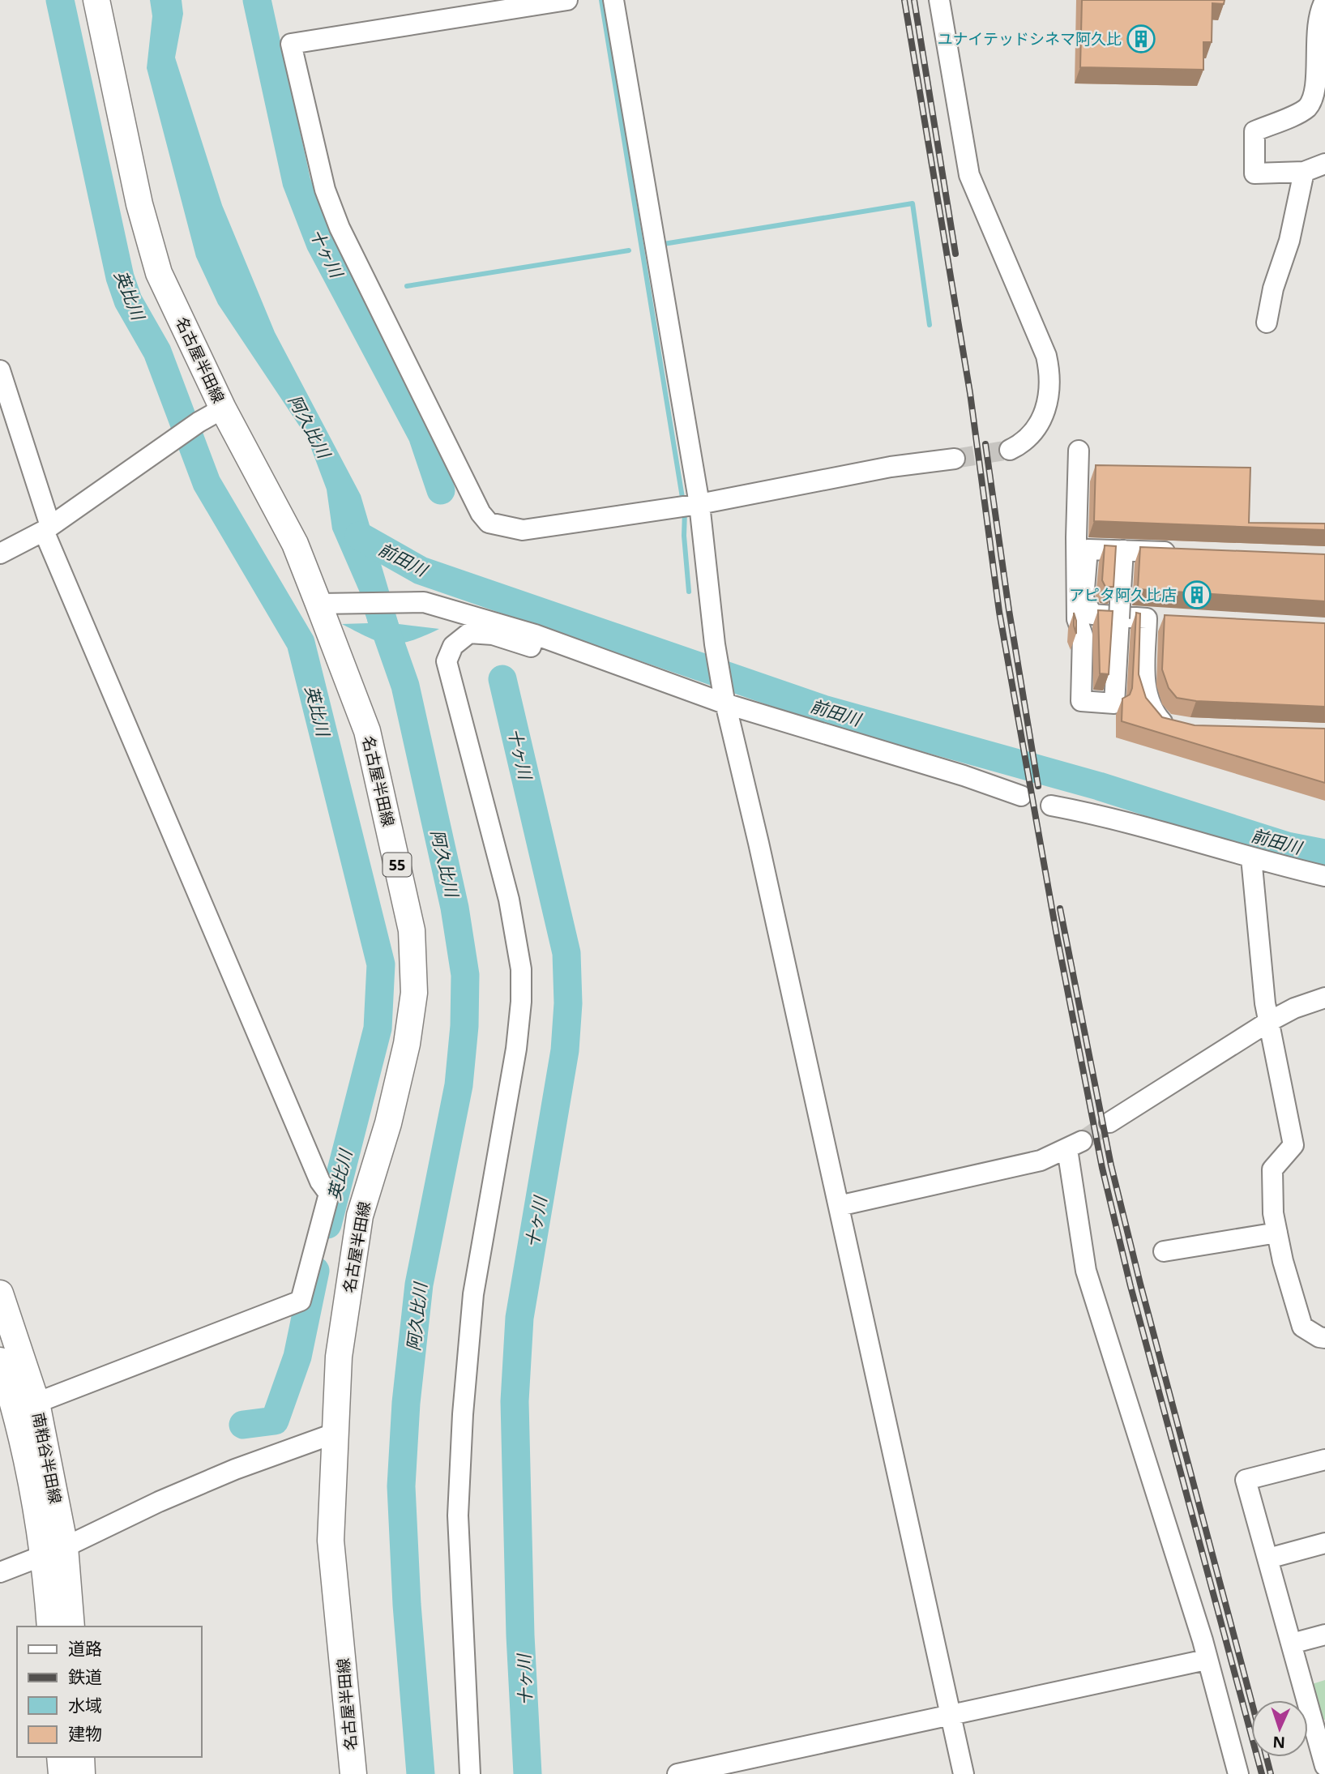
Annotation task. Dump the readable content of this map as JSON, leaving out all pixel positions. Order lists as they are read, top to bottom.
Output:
{
  "streets": {
    "main road": ["名古屋半田線", "55", "南粕谷半田線"]
  },
  "water": [
    "十ヶ川",
    "英比川",
    "阿久比川",
    "前田川"
  ],
  "places": {
    "building": ["ユナイテッドシネマ阿久比", "アピタ阿久比店"]
  },
  "legend": [
    "道路",
    "鉄道",
    "水域",
    "建物"
  ],
  "north": "bottom"
}
